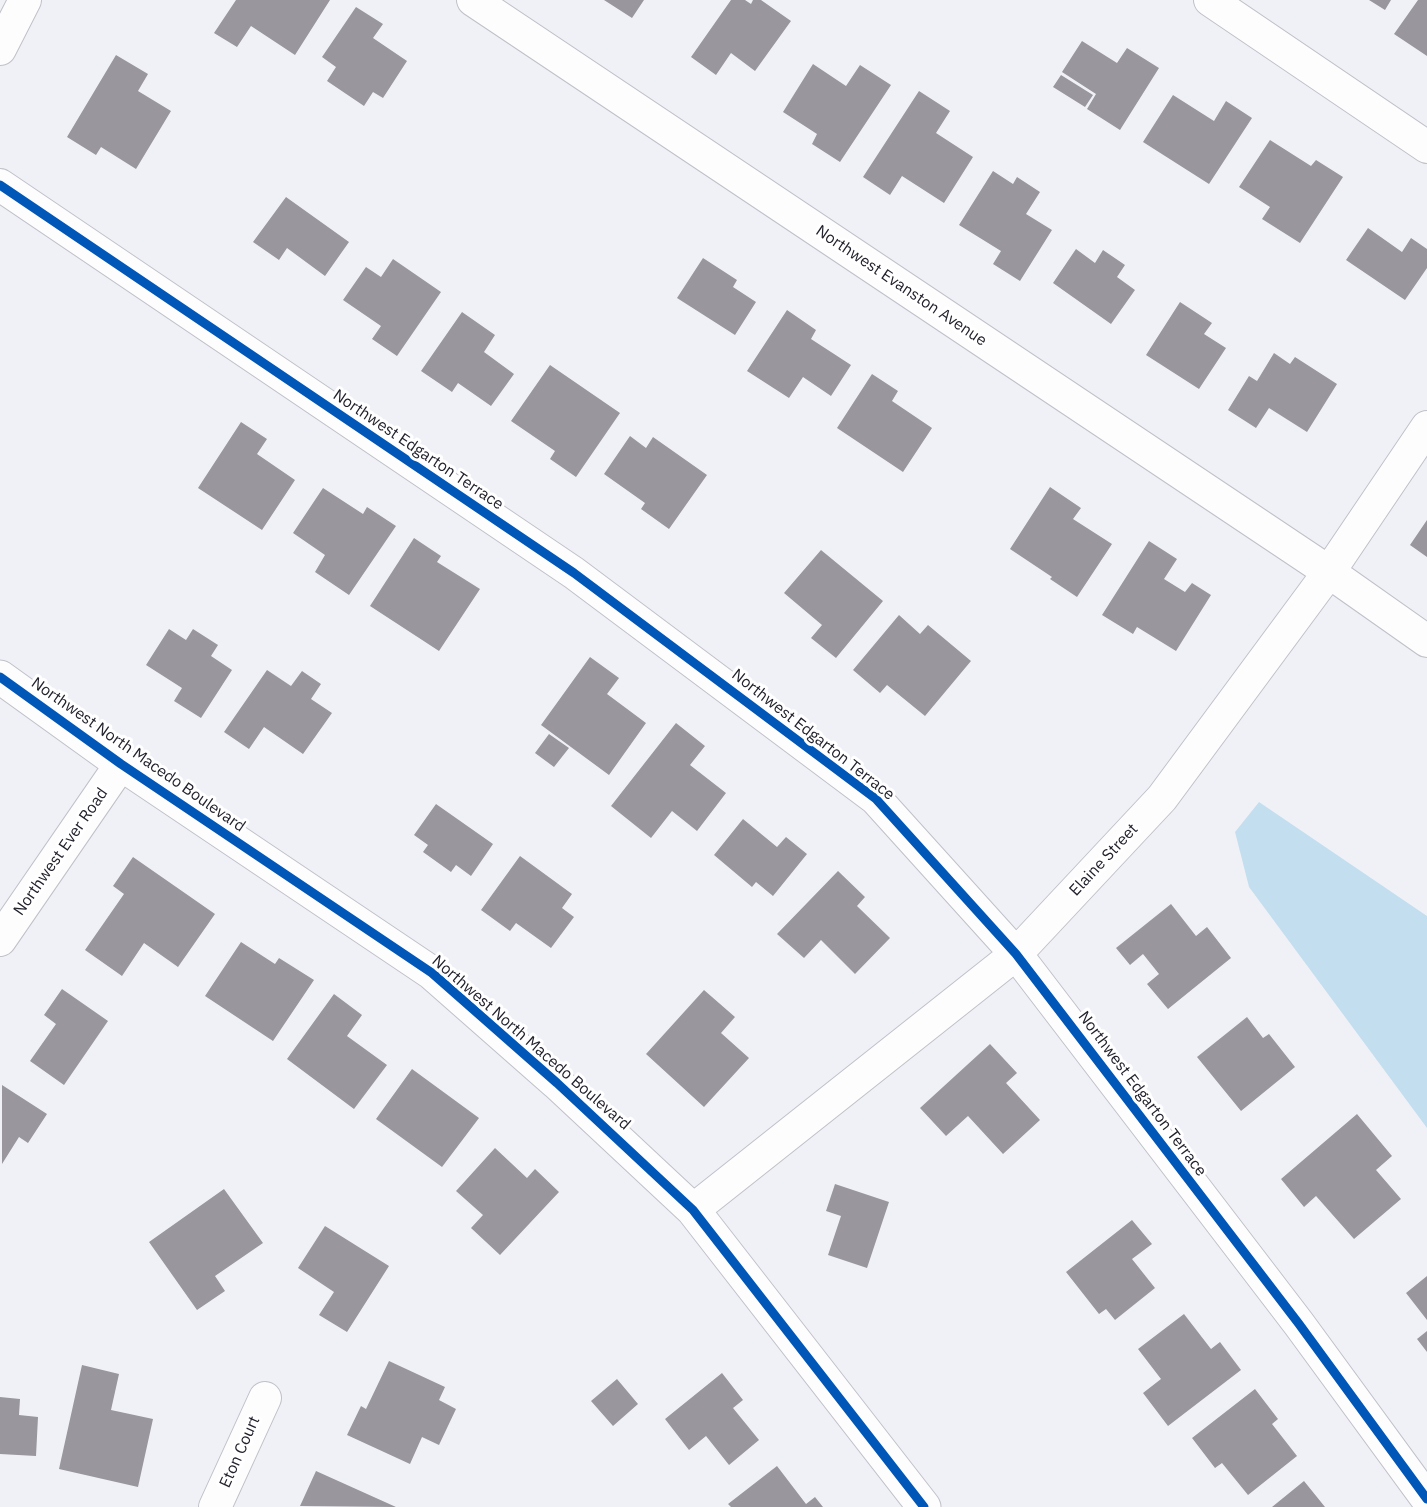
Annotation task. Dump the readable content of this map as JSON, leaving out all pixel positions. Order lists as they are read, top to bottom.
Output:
{
  "streets": {
    "street": [
      "Northwest Evanston Avenue",
      "Northwest Edgarton Terrace",
      "Northwest North Macedo Boulevard",
      "Northwest Ever Road",
      "Elaine Street",
      "Eton Court"
    ]
  },
  "crossings": [
    ["Northwest Evanston Avenue", "Elaine Street"],
    ["Northwest Edgarton Terrace", "Elaine Street"],
    ["Northwest North Macedo Boulevard", "Northwest Ever Road"],
    ["Northwest North Macedo Boulevard", "Elaine Street"]
  ]
}
